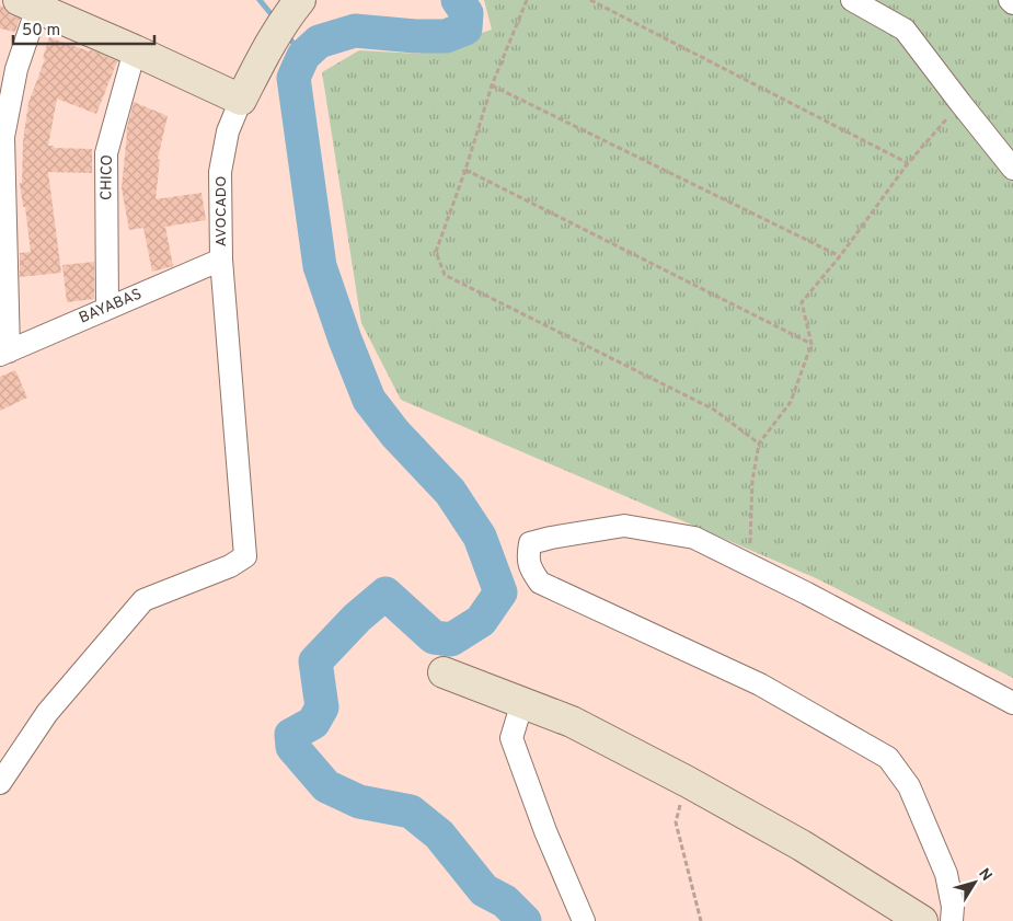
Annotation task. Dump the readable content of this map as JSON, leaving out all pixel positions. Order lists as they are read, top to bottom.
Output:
{
  "streets": {
    "street": ["CHICO", "AVOCADO", "BAYABAS"]
  },
  "crossings": [
    ["CHICO", "BAYABAS"],
    ["AVOCADO", "BAYABAS"]
  ],
  "scale_bar": "50 m",
  "north": "top right"
}
